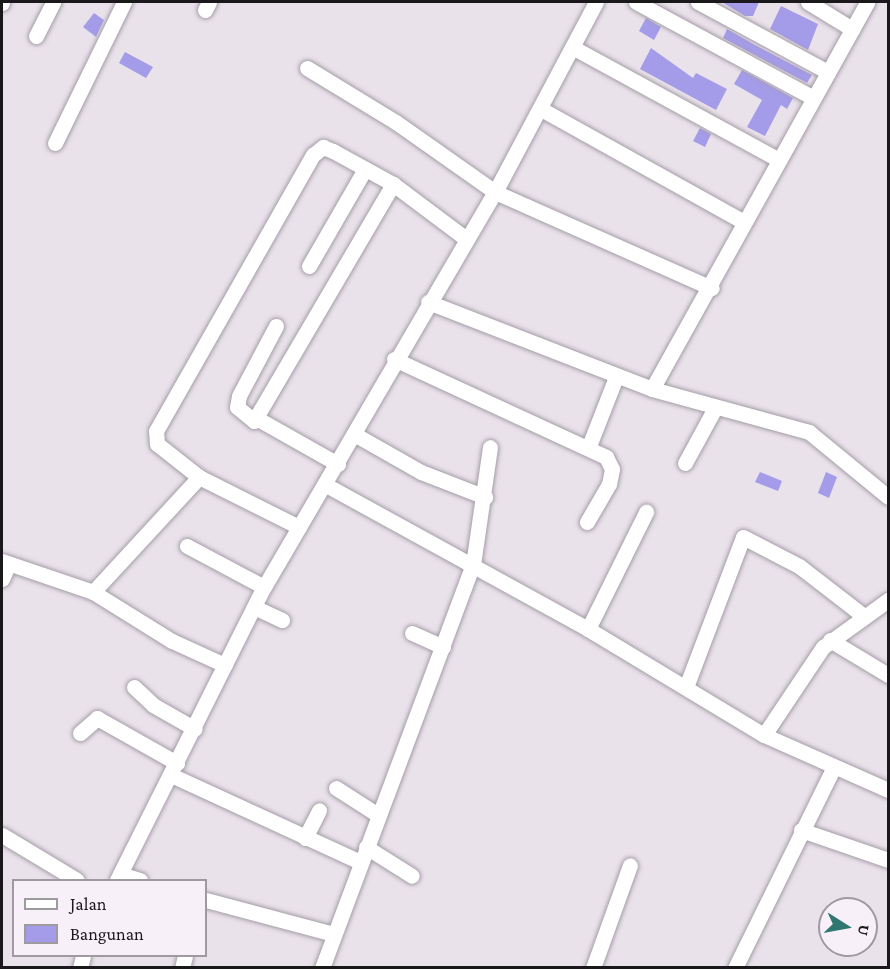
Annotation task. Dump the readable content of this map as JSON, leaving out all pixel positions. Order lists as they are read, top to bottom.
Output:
{
  "legend": ["Jalan", "Bangunan"],
  "north": "right"
}
